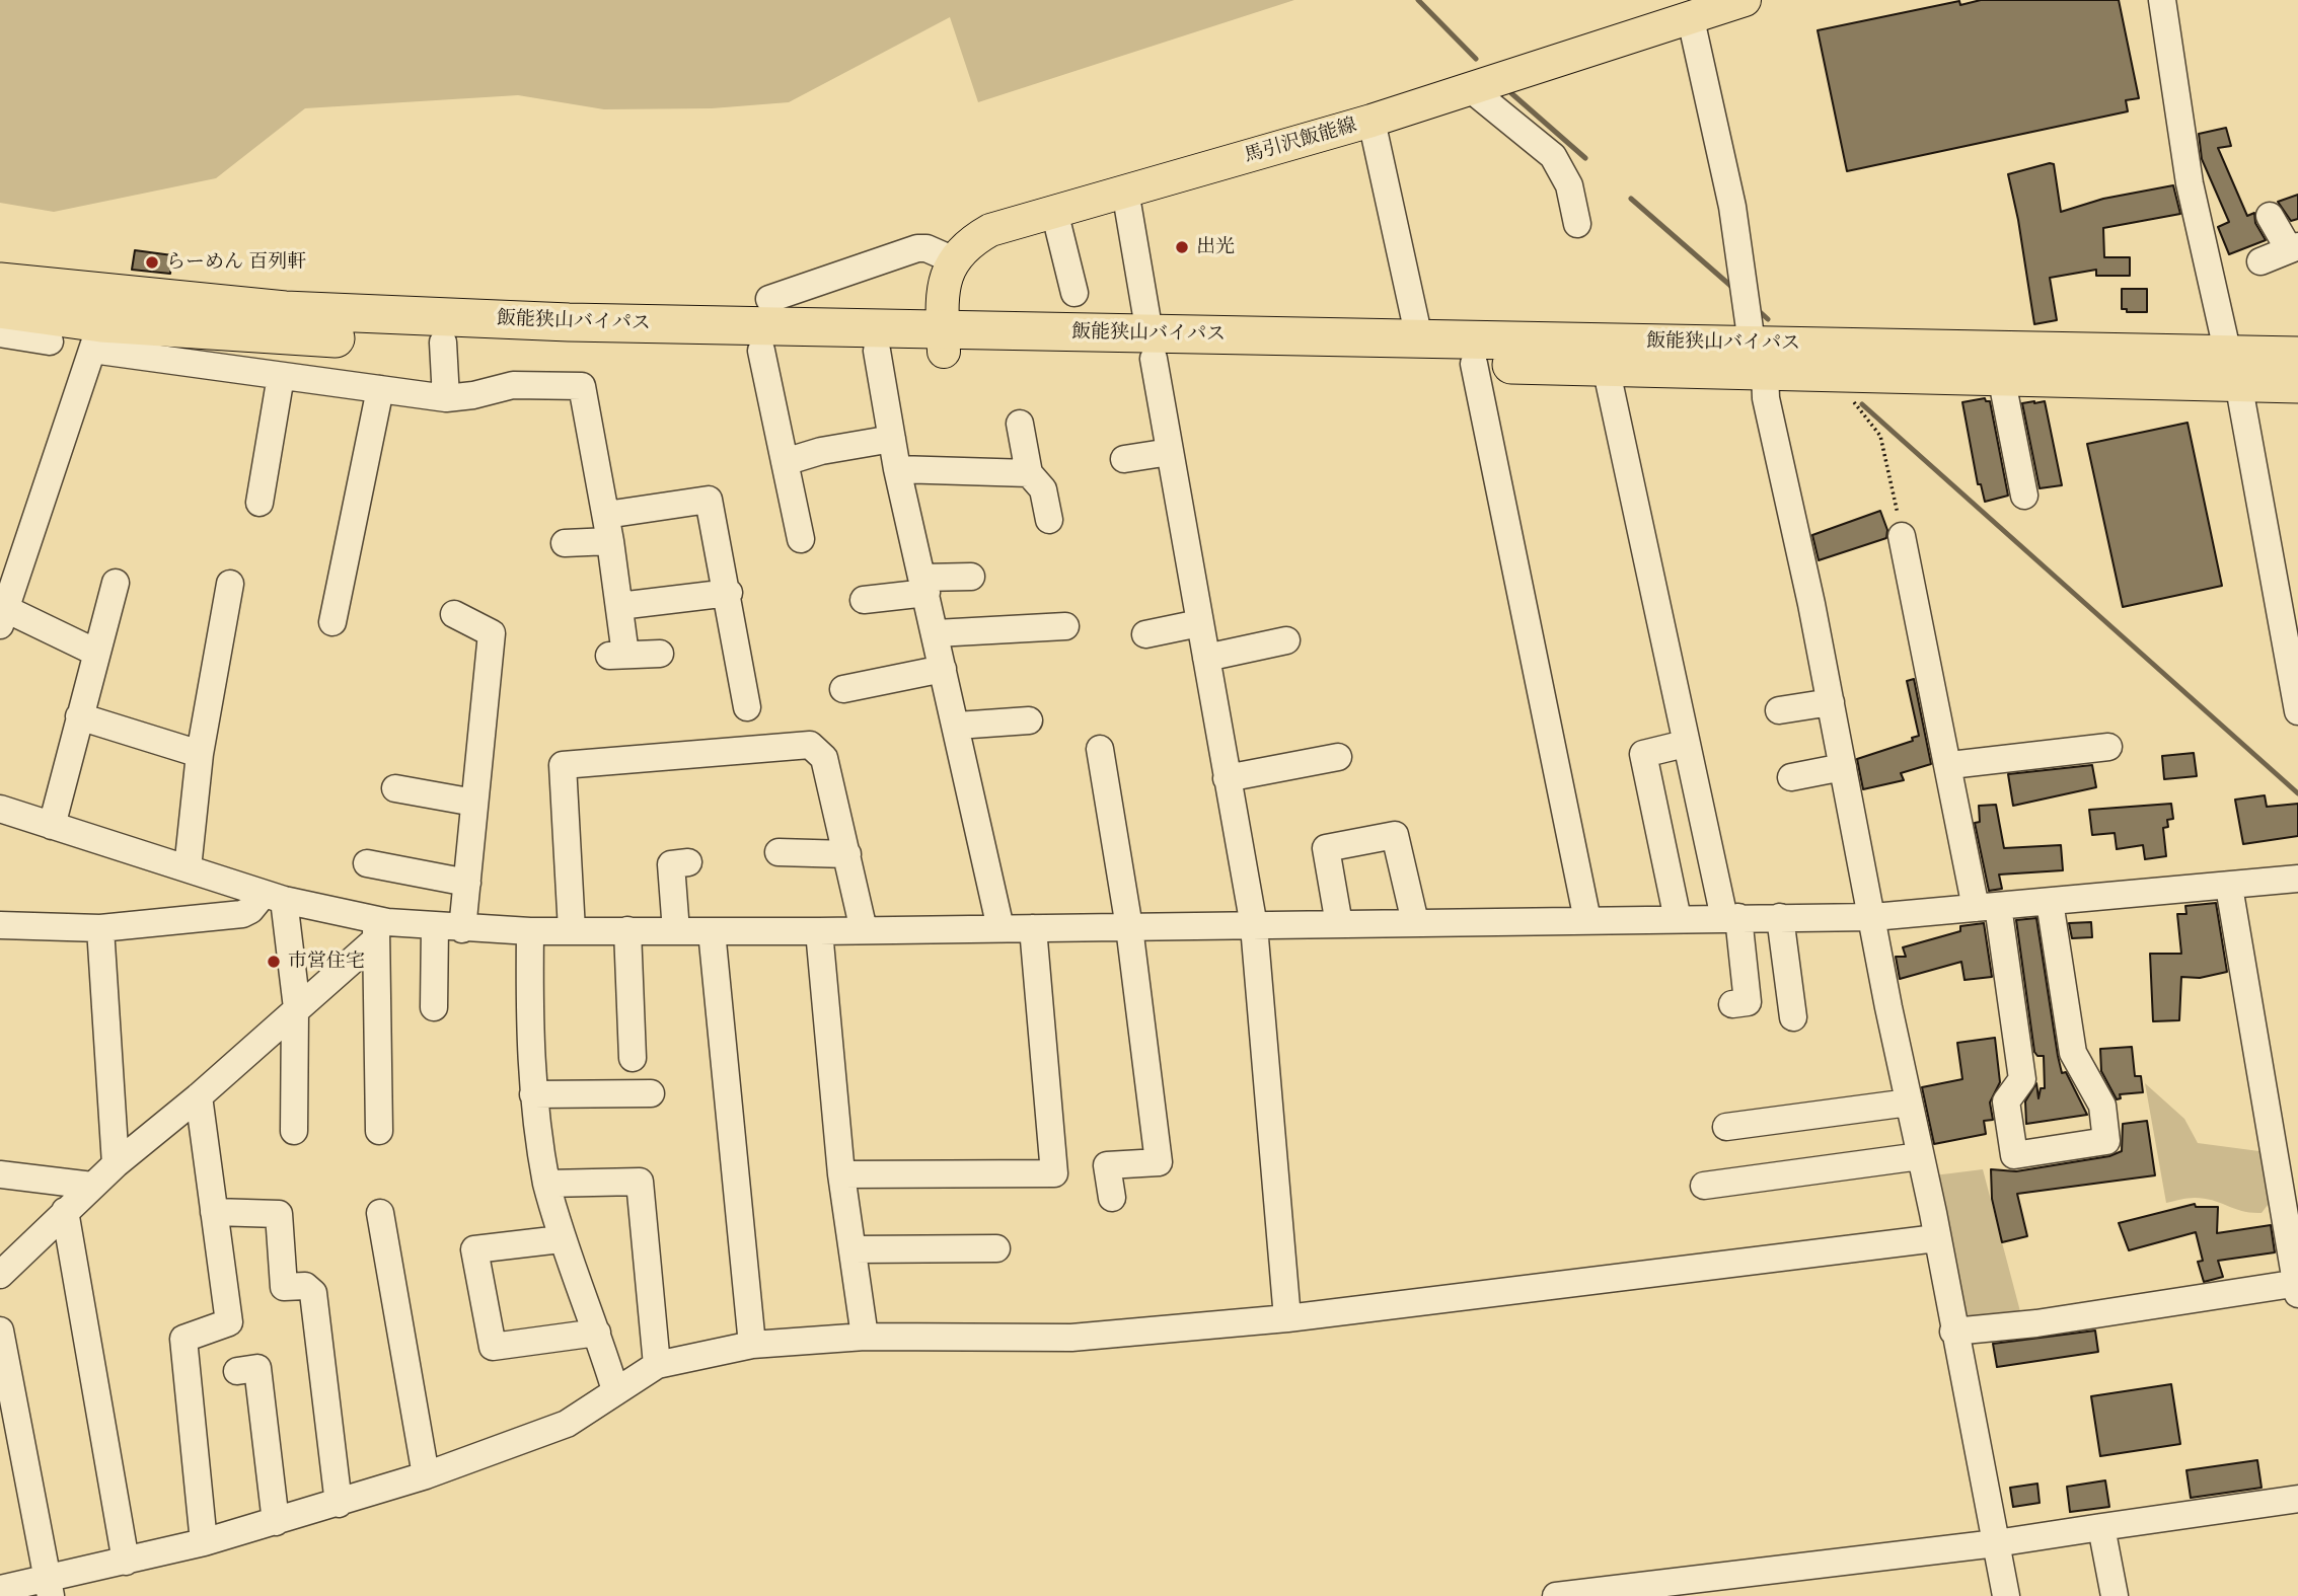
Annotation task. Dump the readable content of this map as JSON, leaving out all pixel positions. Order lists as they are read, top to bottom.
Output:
{
  "streets": {
    "highway": ["飯能狭山バイパス"],
    "main road": ["馬引沢飯能線"]
  },
  "places": ["出光", "らーめん 百列軒", "市営住宅"]
}
